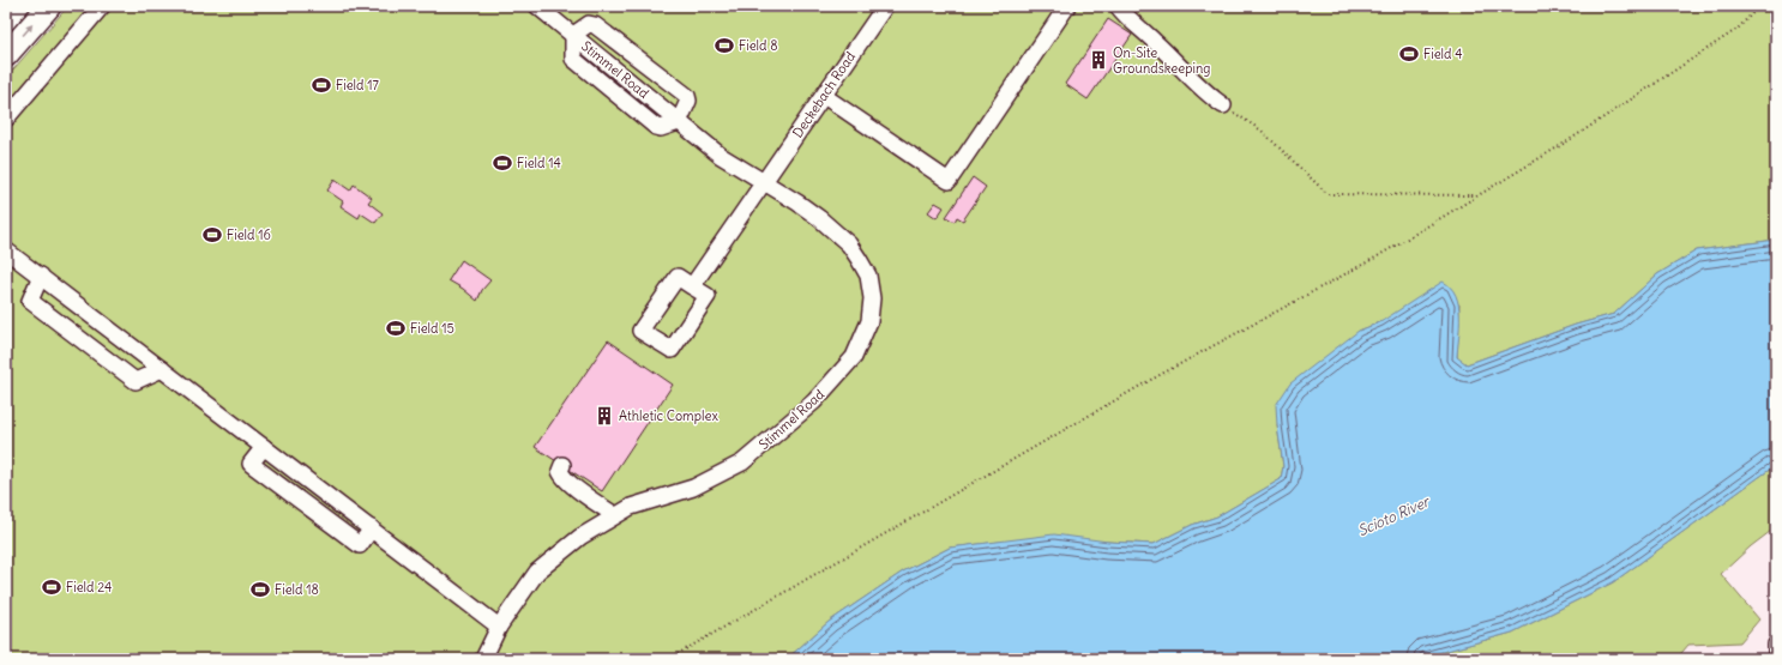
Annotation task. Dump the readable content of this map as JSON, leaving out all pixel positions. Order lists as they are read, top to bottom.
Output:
{
  "streets": {
    "street": ["Stimmel Road", "Deckebach Road"]
  },
  "crossings": [
    ["Stimmel Road", "Deckebach Road"]
  ],
  "water": ["Scioto River"],
  "places": {
    "sports": [
      "Field 8",
      "Field 4",
      "Field 17",
      "Field 14",
      "Field 16",
      "Field 15",
      "Field 24",
      "Field 18"
    ],
    "building": ["On-Site Groundskeeping", "Athletic Complex"]
  }
}
